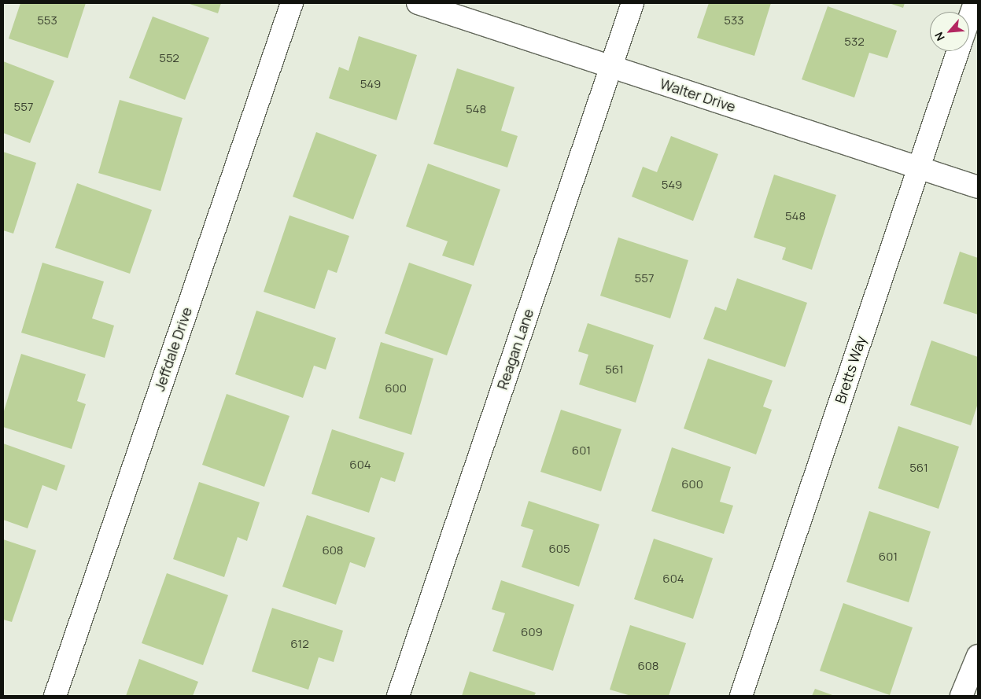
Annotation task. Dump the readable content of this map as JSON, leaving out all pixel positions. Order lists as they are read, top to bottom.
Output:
{
  "streets": {
    "street": [
      "Walter Drive",
      "Jeffdale Drive",
      "Reagan Lane",
      "Bretts Way"
    ]
  },
  "crossings": [
    ["Walter Drive", "Reagan Lane"],
    ["Walter Drive", "Bretts Way"]
  ],
  "house_numbers": [
    "553",
    "533",
    "532",
    "552",
    "549",
    "557",
    "548",
    "549",
    "548",
    "557",
    "561",
    "600",
    "601",
    "604",
    "561",
    "600",
    "605",
    "608",
    "601",
    "604",
    "609",
    "612",
    "608"
  ],
  "north": "bottom left"
}
